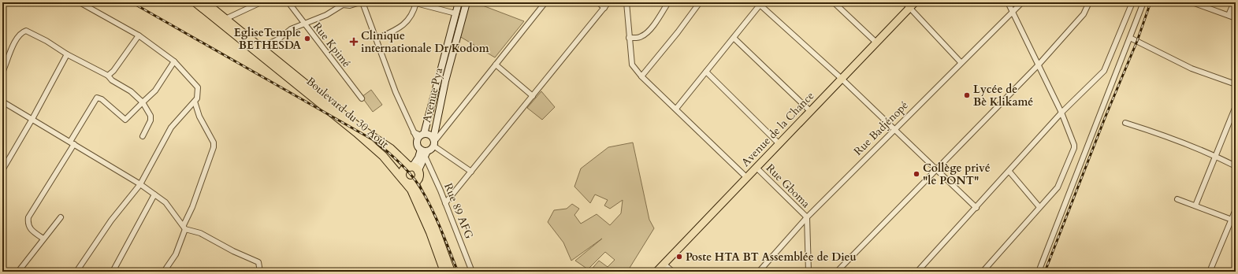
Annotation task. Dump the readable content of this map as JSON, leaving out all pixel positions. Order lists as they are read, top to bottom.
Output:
{
  "streets": {
    "highway": ["Boulevard du 30 Août"],
    "main road": ["Avenue Pya", "Avenue de la Chance"],
    "street": [
      "Rue Kpimé",
      "Rue Badjénopé",
      "Rue Gboma",
      "Rue 89 AFG"
    ]
  },
  "crossings": [
    ["Rue Badjénopé", "Rue Gboma"],
    ["Avenue de la Chance", "Rue Gboma"]
  ],
  "places": {
    "other": [
      "EgliseTemple BETHESDA",
      "Lycée de Bè Klikamé",
      "Collège privé \"le PONT\"",
      "Poste HTA BT Assemblée de Dieu"
    ],
    "health": ["Clinique internationale Dr Kodom"]
  }
}
